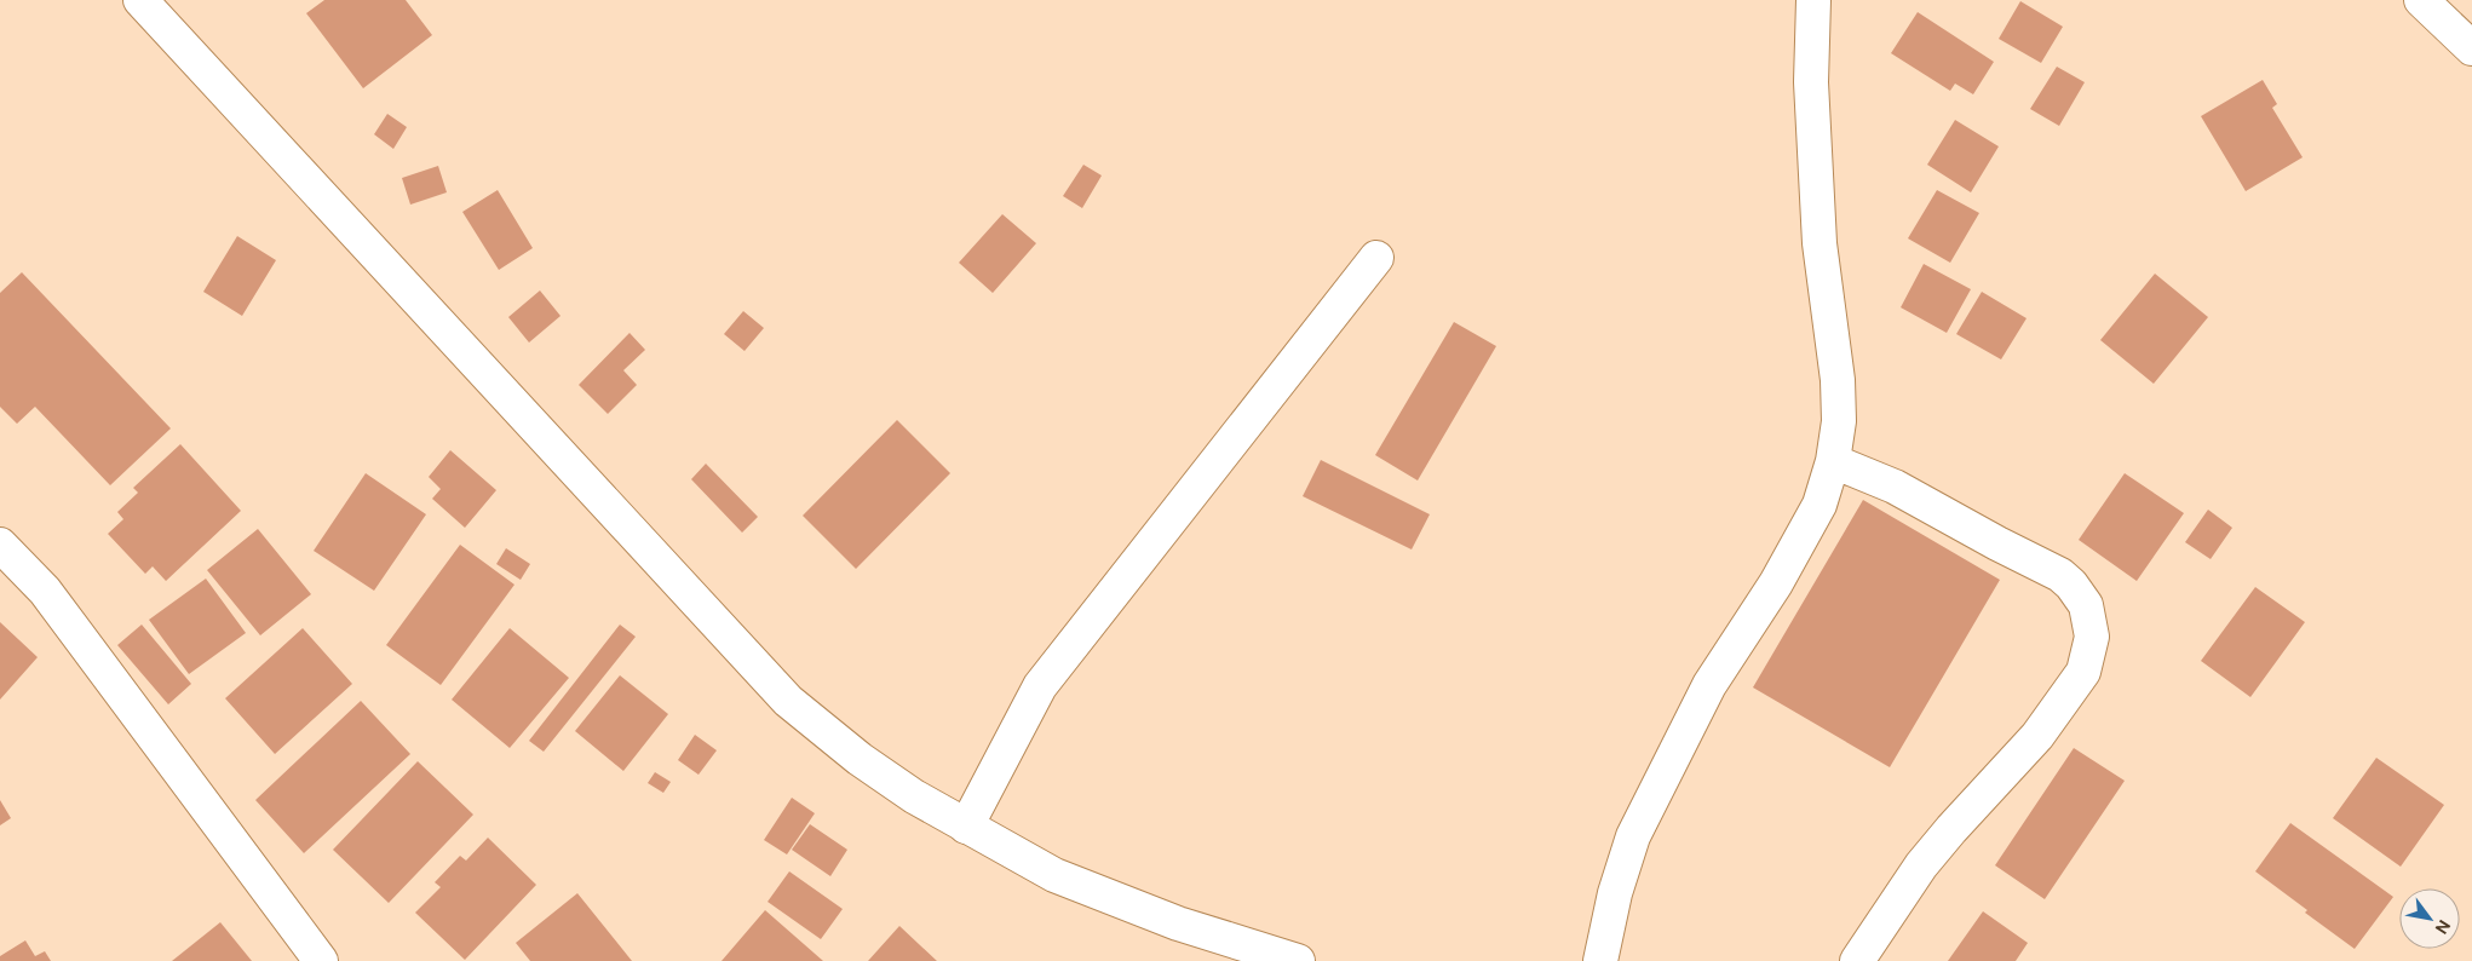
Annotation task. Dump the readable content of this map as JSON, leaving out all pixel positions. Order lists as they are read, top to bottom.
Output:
{
  "north": "bottom right"
}
